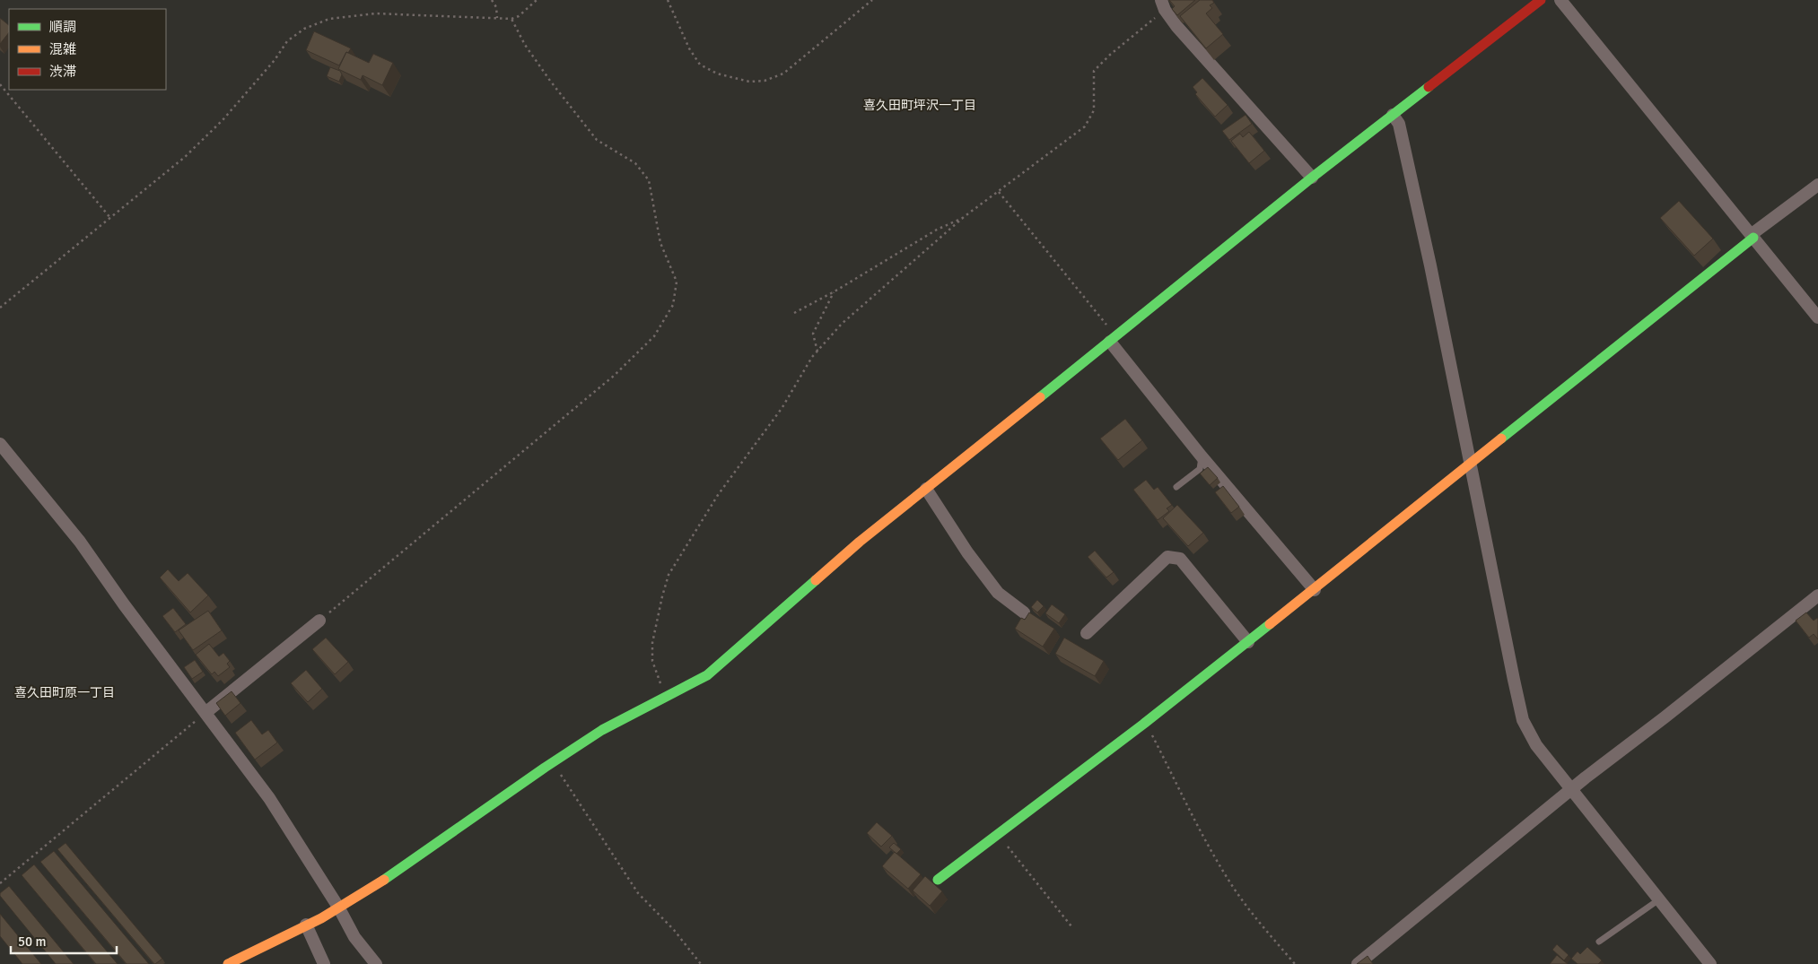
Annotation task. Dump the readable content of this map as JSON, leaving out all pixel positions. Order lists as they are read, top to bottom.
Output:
{
  "districts": ["喜久田町坪沢一丁目", "喜久田町原一丁目"],
  "legend": ["順調", "混雑", "渋滞"],
  "scale_bar": "50 m"
}
